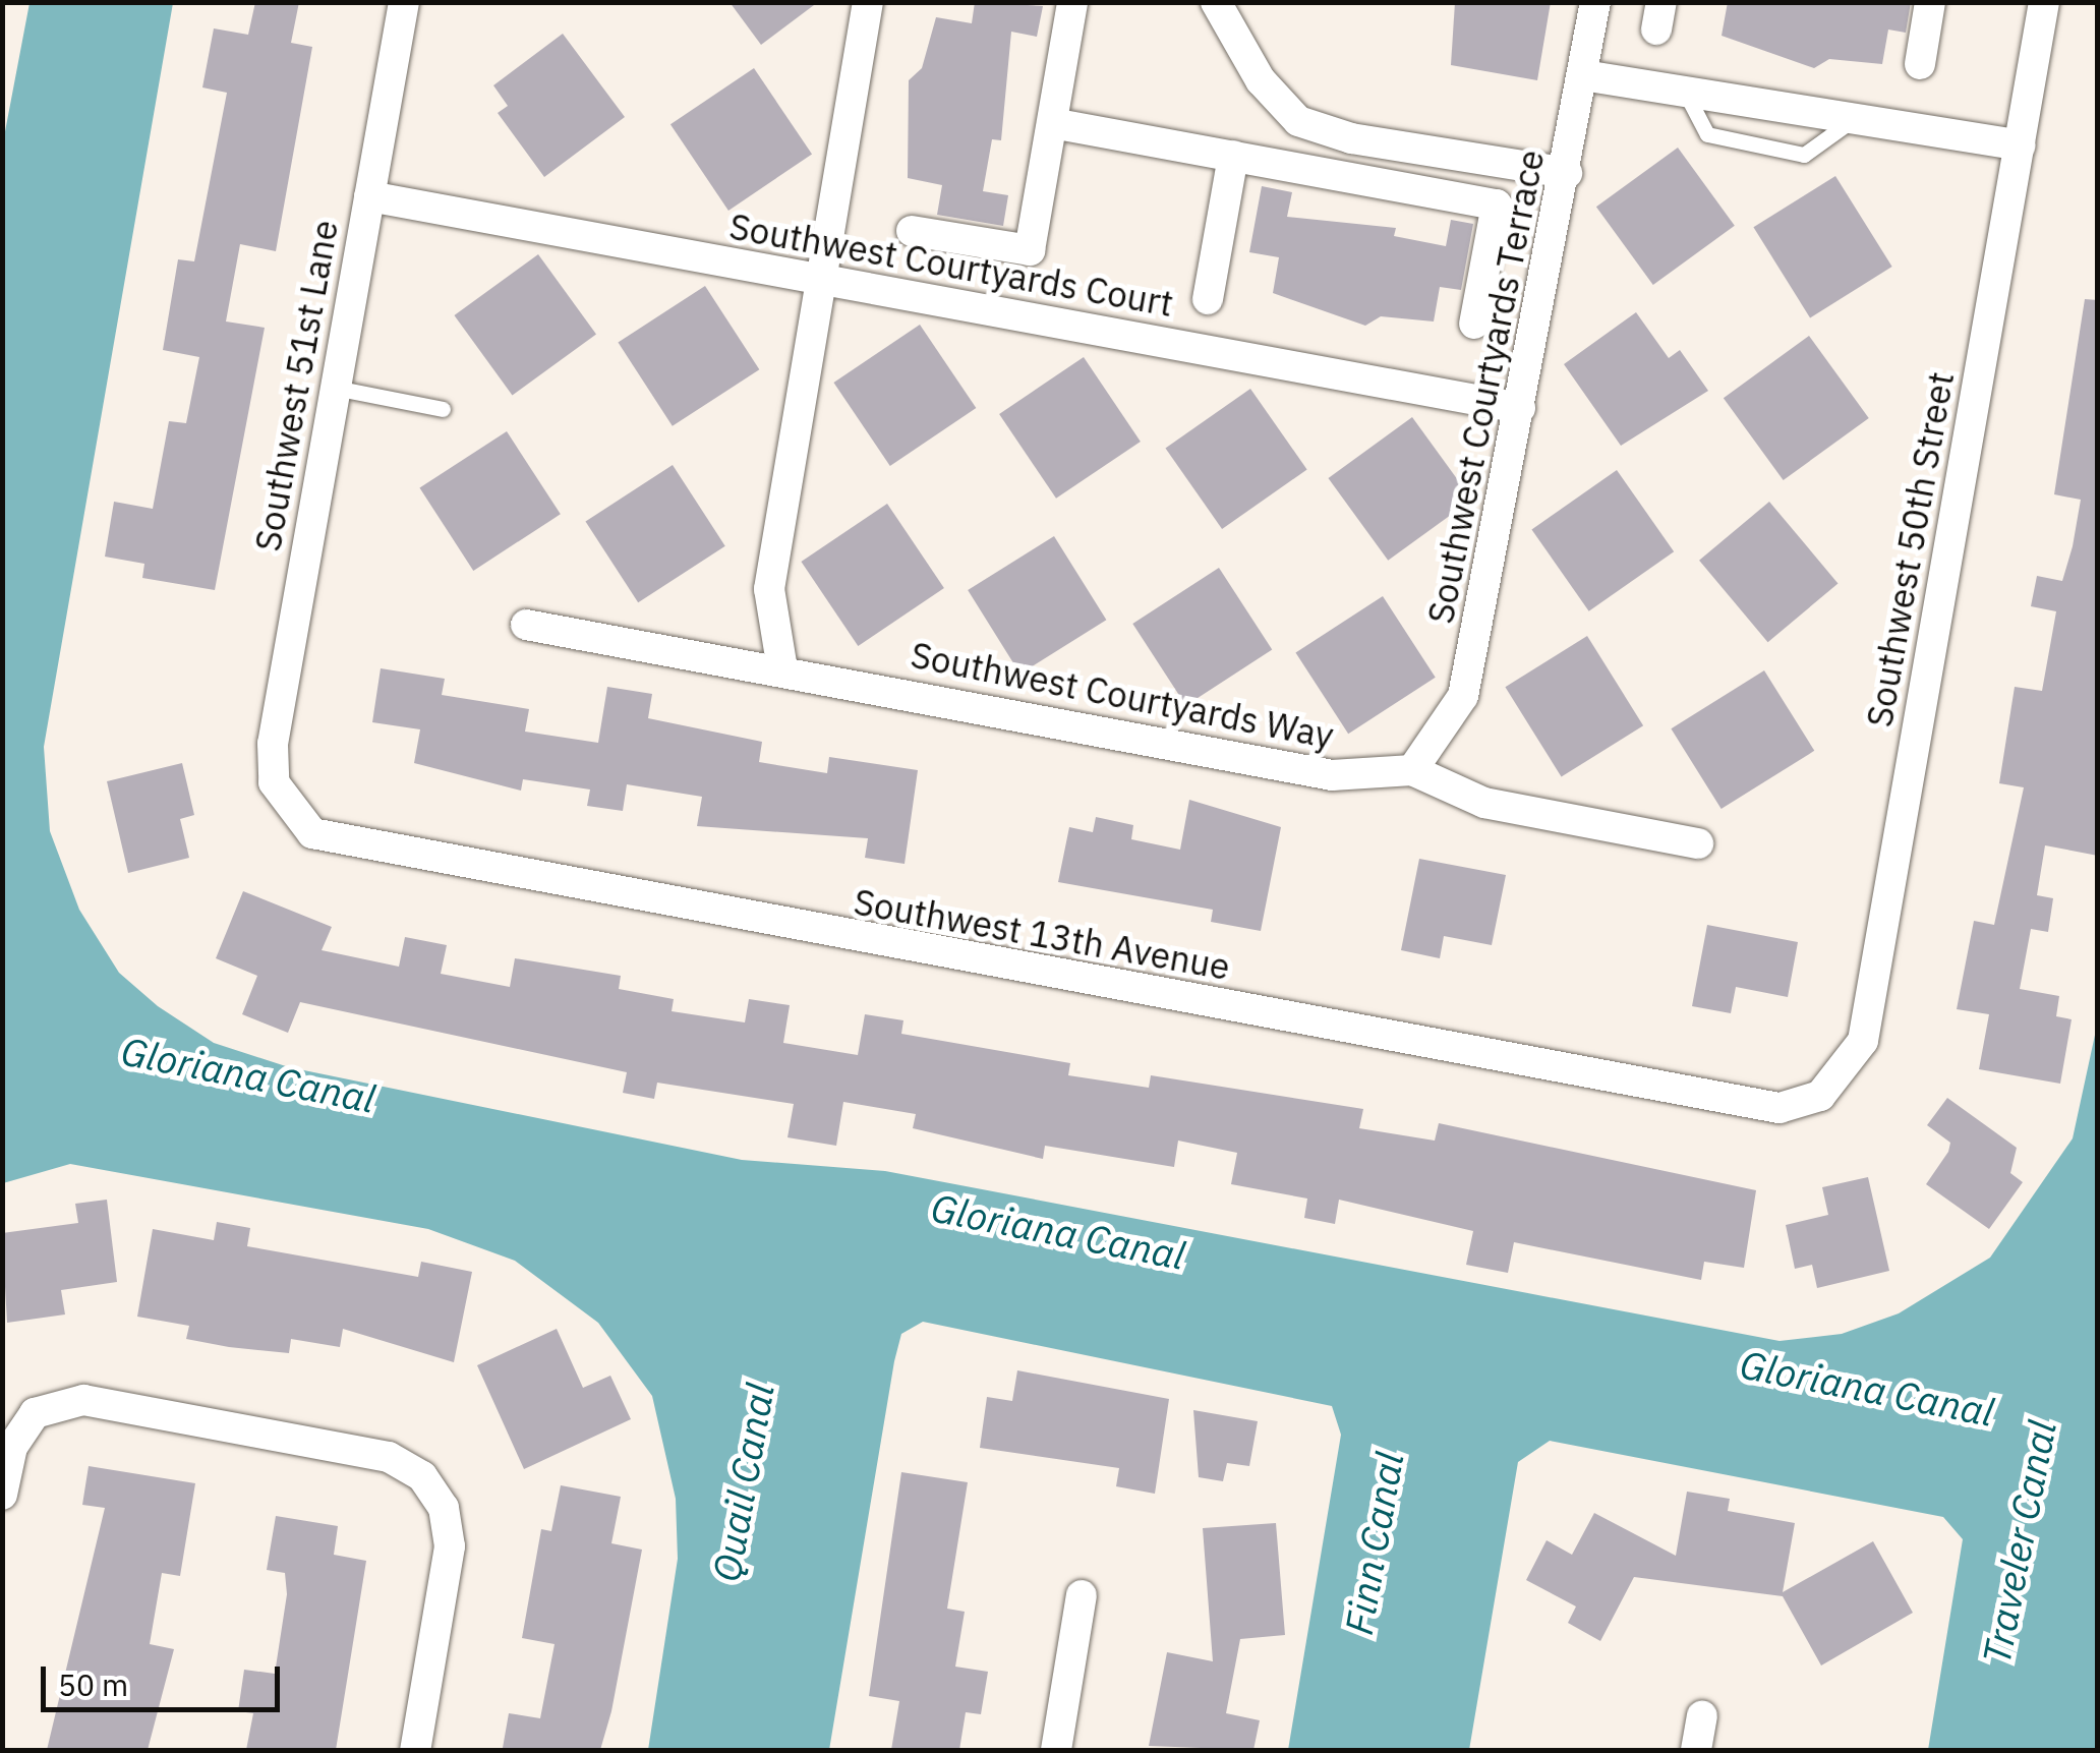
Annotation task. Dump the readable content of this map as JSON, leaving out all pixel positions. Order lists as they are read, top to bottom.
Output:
{
  "streets": {
    "street": [
      "Southwest Courtyards Court",
      "Southwest 51st Lane",
      "Southwest Courtyards Terrace",
      "Southwest 50th Street",
      "Southwest Courtyards Way",
      "Southwest 13th Avenue"
    ]
  },
  "crossings": [
    ["Southwest Courtyards Court", "Southwest 51st Lane"],
    ["Southwest Courtyards Court", "Southwest Courtyards Terrace"],
    ["Southwest 51st Lane", "Southwest 13th Avenue"],
    ["Southwest Courtyards Terrace", "Southwest Courtyards Way"],
    ["Southwest 50th Street", "Southwest 13th Avenue"]
  ],
  "water": [
    "Gloriana Canal",
    "Quail Canal",
    "Traveler Canal",
    "Finn Canal"
  ],
  "scale_bar": "50 m"
}
